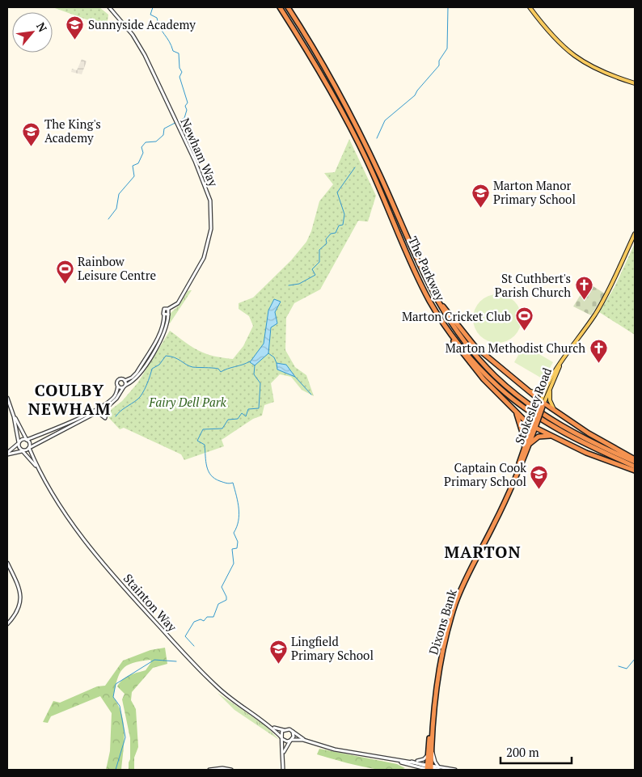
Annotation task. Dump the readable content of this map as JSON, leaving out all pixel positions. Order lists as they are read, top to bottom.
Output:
{
  "streets": {
    "highway": ["The Parkway", "Stokesley Road", "Dixons Bank"],
    "street": ["Newham Way", "Stainton Way"]
  },
  "crossings": [
    ["Newham Way", "Stainton Way"],
    ["Stokesley Road", "Dixons Bank"]
  ],
  "districts": ["COULBY NEWHAM", "MARTON"],
  "parks": ["Fairy Dell Park"],
  "places": {
    "school or university": [
      "Sunnyside Academy",
      "The King's Academy",
      "Marton Manor Primary School",
      "Captain Cook Primary School",
      "Lingfield Primary School"
    ],
    "sports": ["Rainbow Leisure Centre", "Marton Cricket Club"],
    "church": ["St Cuthbert's Parish Church", "Marton Methodist Church"]
  },
  "scale_bar": "200 m",
  "north": "top right"
}
